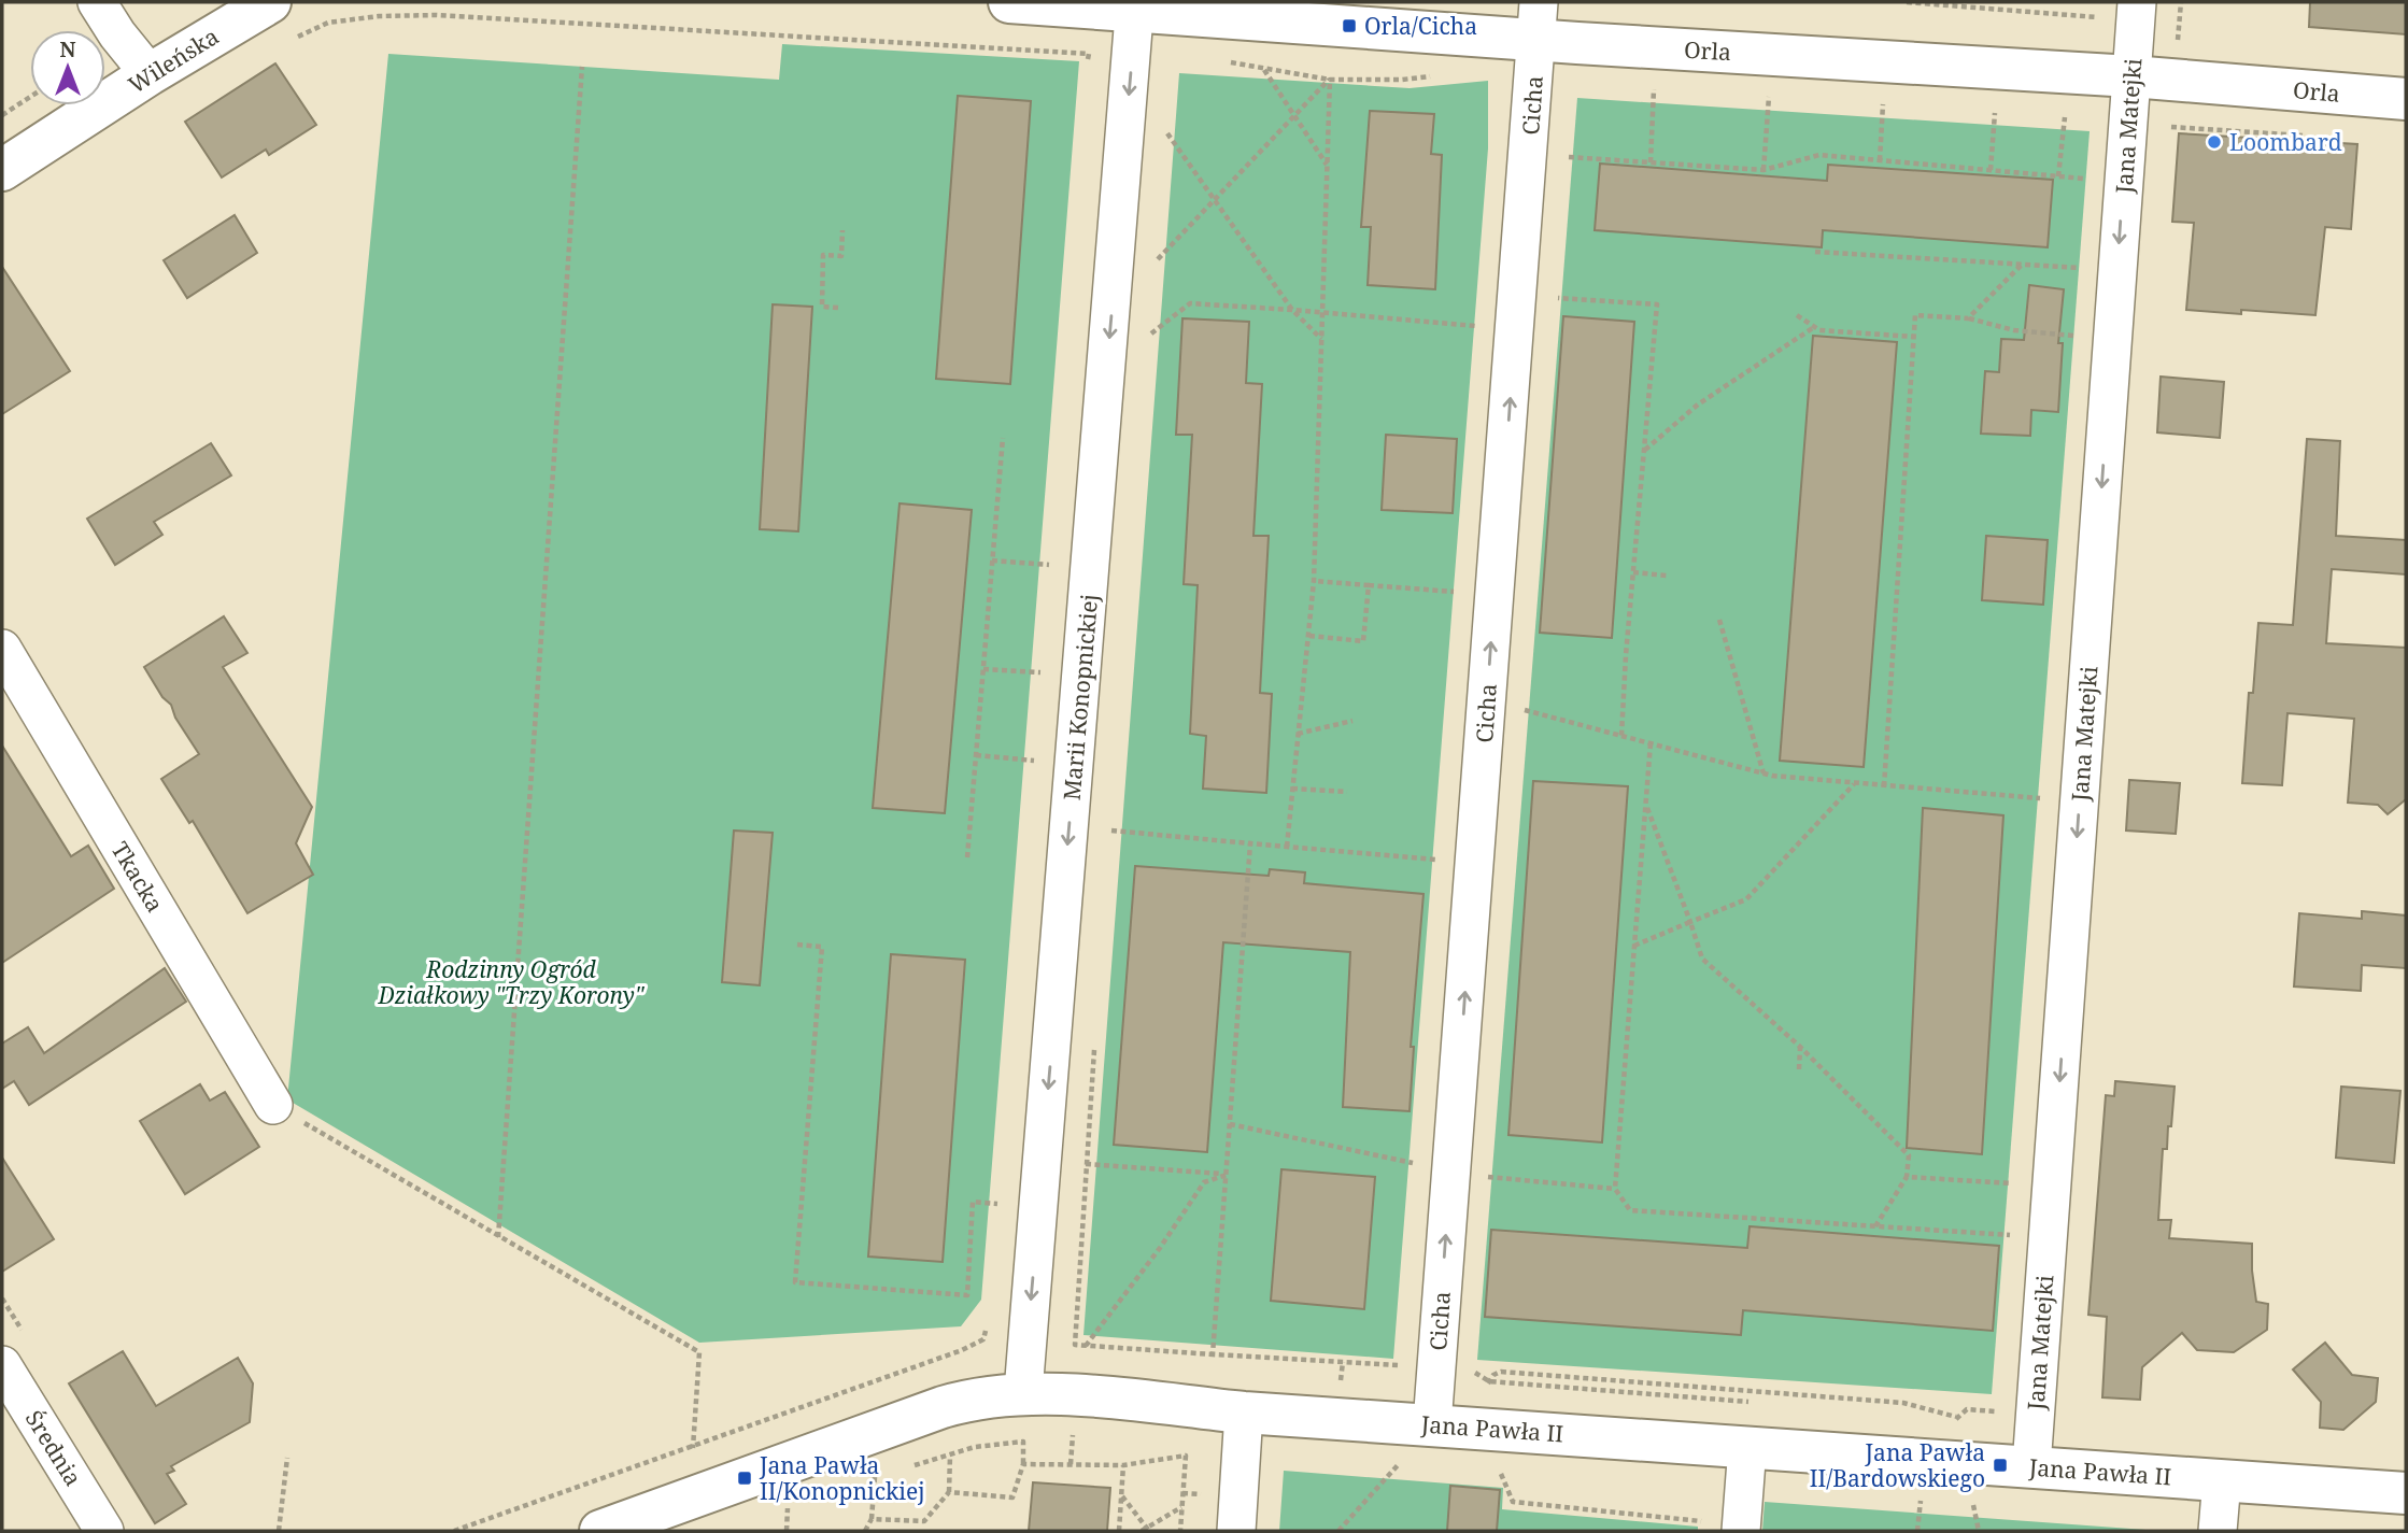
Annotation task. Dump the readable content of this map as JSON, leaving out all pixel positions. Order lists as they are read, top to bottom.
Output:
{
  "streets": {
    "street": [
      "Orla",
      "Wileńska",
      "Cicha",
      "Jana Matejki",
      "Marii Konopnickiej",
      "Tkacka",
      "Jana Pawła II",
      "Średnia"
    ]
  },
  "crossings": [
    ["Orla", "Cicha"],
    ["Orla", "Jana Matejki"],
    ["Orla", "Marii Konopnickiej"],
    ["Cicha", "Jana Pawła II"],
    ["Jana Matejki", "Jana Pawła II"],
    ["Marii Konopnickiej", "Jana Pawła II"]
  ],
  "one_way": ["Cicha", "Jana Matejki", "Marii Konopnickiej"],
  "parks": ["Rodzinny Ogród Działkowy \"Trzy Korony\""],
  "places": {
    "transit": ["Orla/Cicha", "Jana Pawła II/Bardowskiego", "Jana Pawła II/Konopnickiej"],
    "other": ["Loombard"]
  },
  "north": "top"
}
